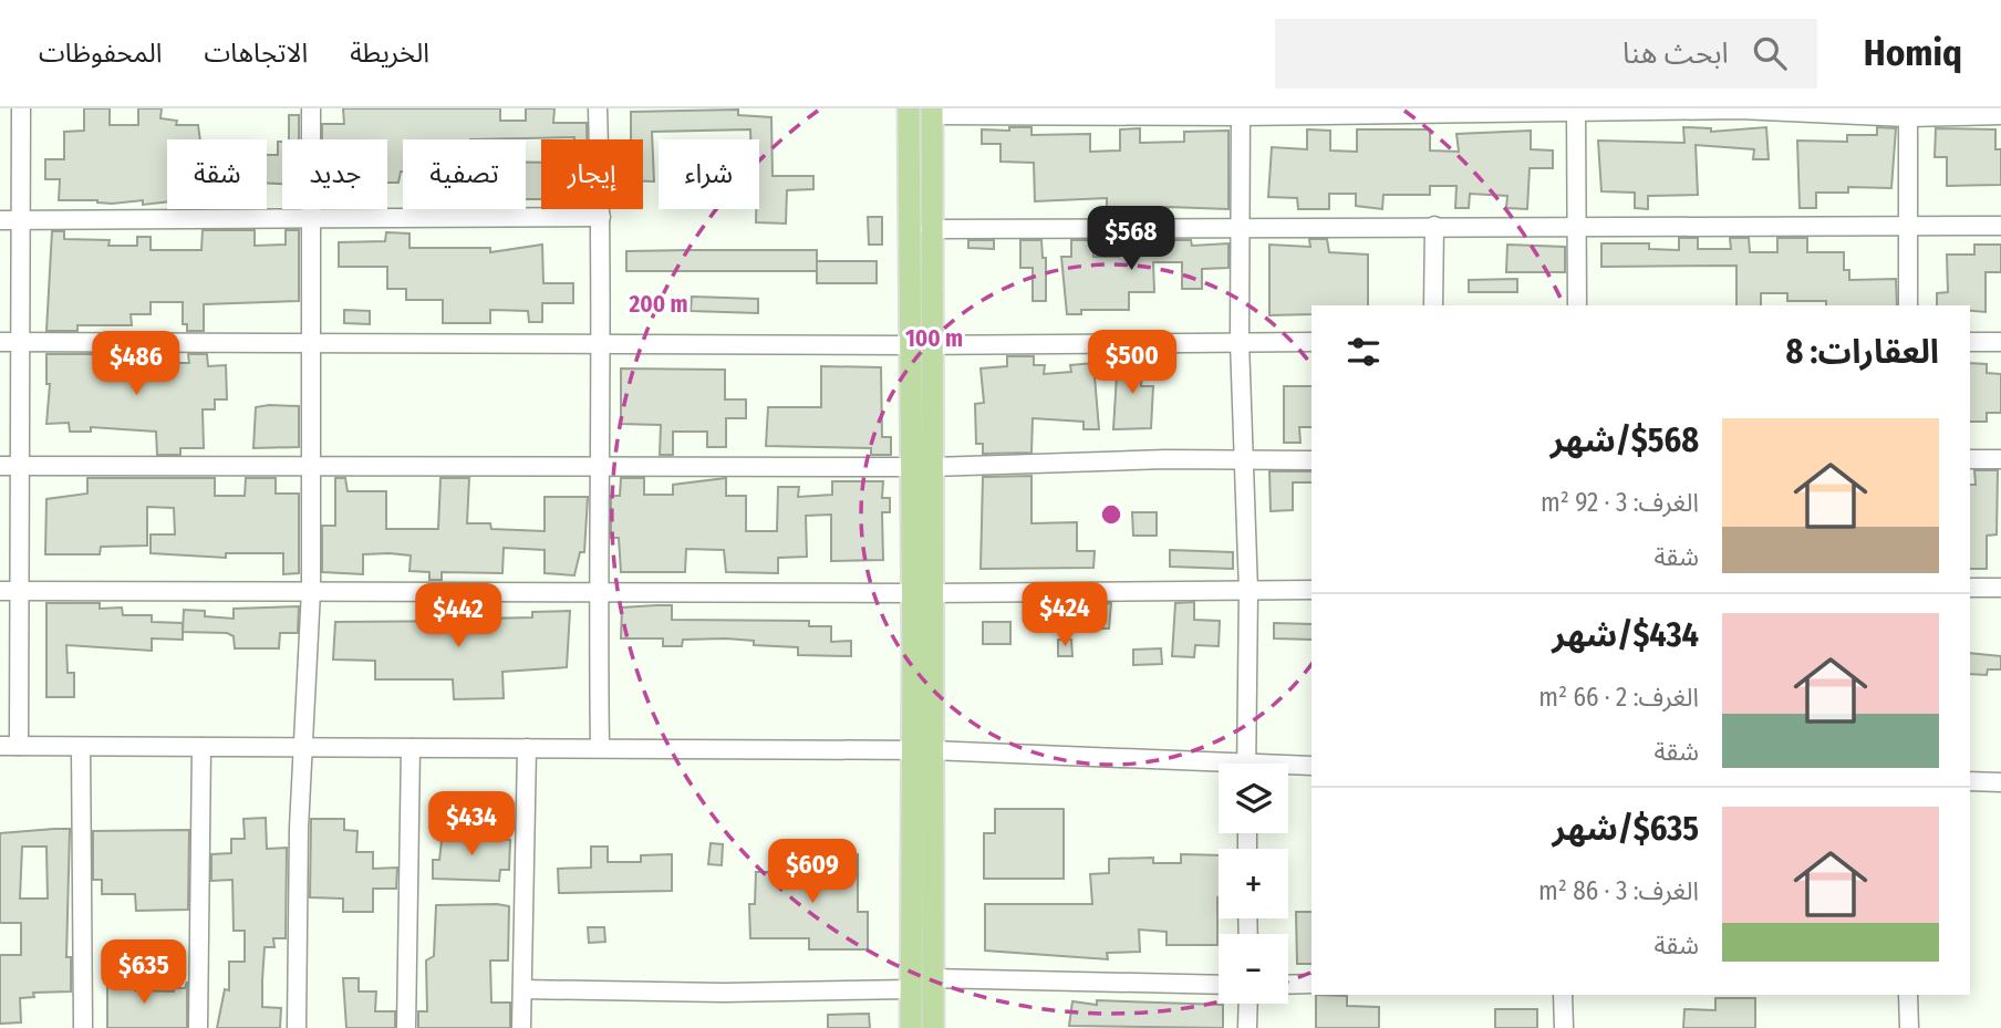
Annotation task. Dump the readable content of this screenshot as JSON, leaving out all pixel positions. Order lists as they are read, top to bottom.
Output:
{
  "page": {
    "header": "Homiq",
    "search": "ابحث هنا",
    "nav": ["الخريطة", "الاتجاهات", "المحفوظات"],
    "chip": [
      "شراء",
      "إيجار",
      "تصفية",
      "جديد",
      "شقة"
    ],
    "price": [
      "$568",
      "$500",
      "$486",
      "$424",
      "$442",
      "$434",
      "$609",
      "$635"
    ],
    "heading": "العقارات: 8",
    "list": [
      {
        "name": "$568/شهر",
        "note": "الغرف: 3 · 92 m² · شقة"
      },
      {
        "name": "$434/شهر",
        "note": "الغرف: 2 · 66 m² · شقة"
      },
      {
        "name": "$635/شهر",
        "note": "الغرف: 3 · 86 m² · شقة"
      }
    ],
    "map_buttons": ["+", "−"]
  },
  "rings": ["200 m", "100 m"]
}
